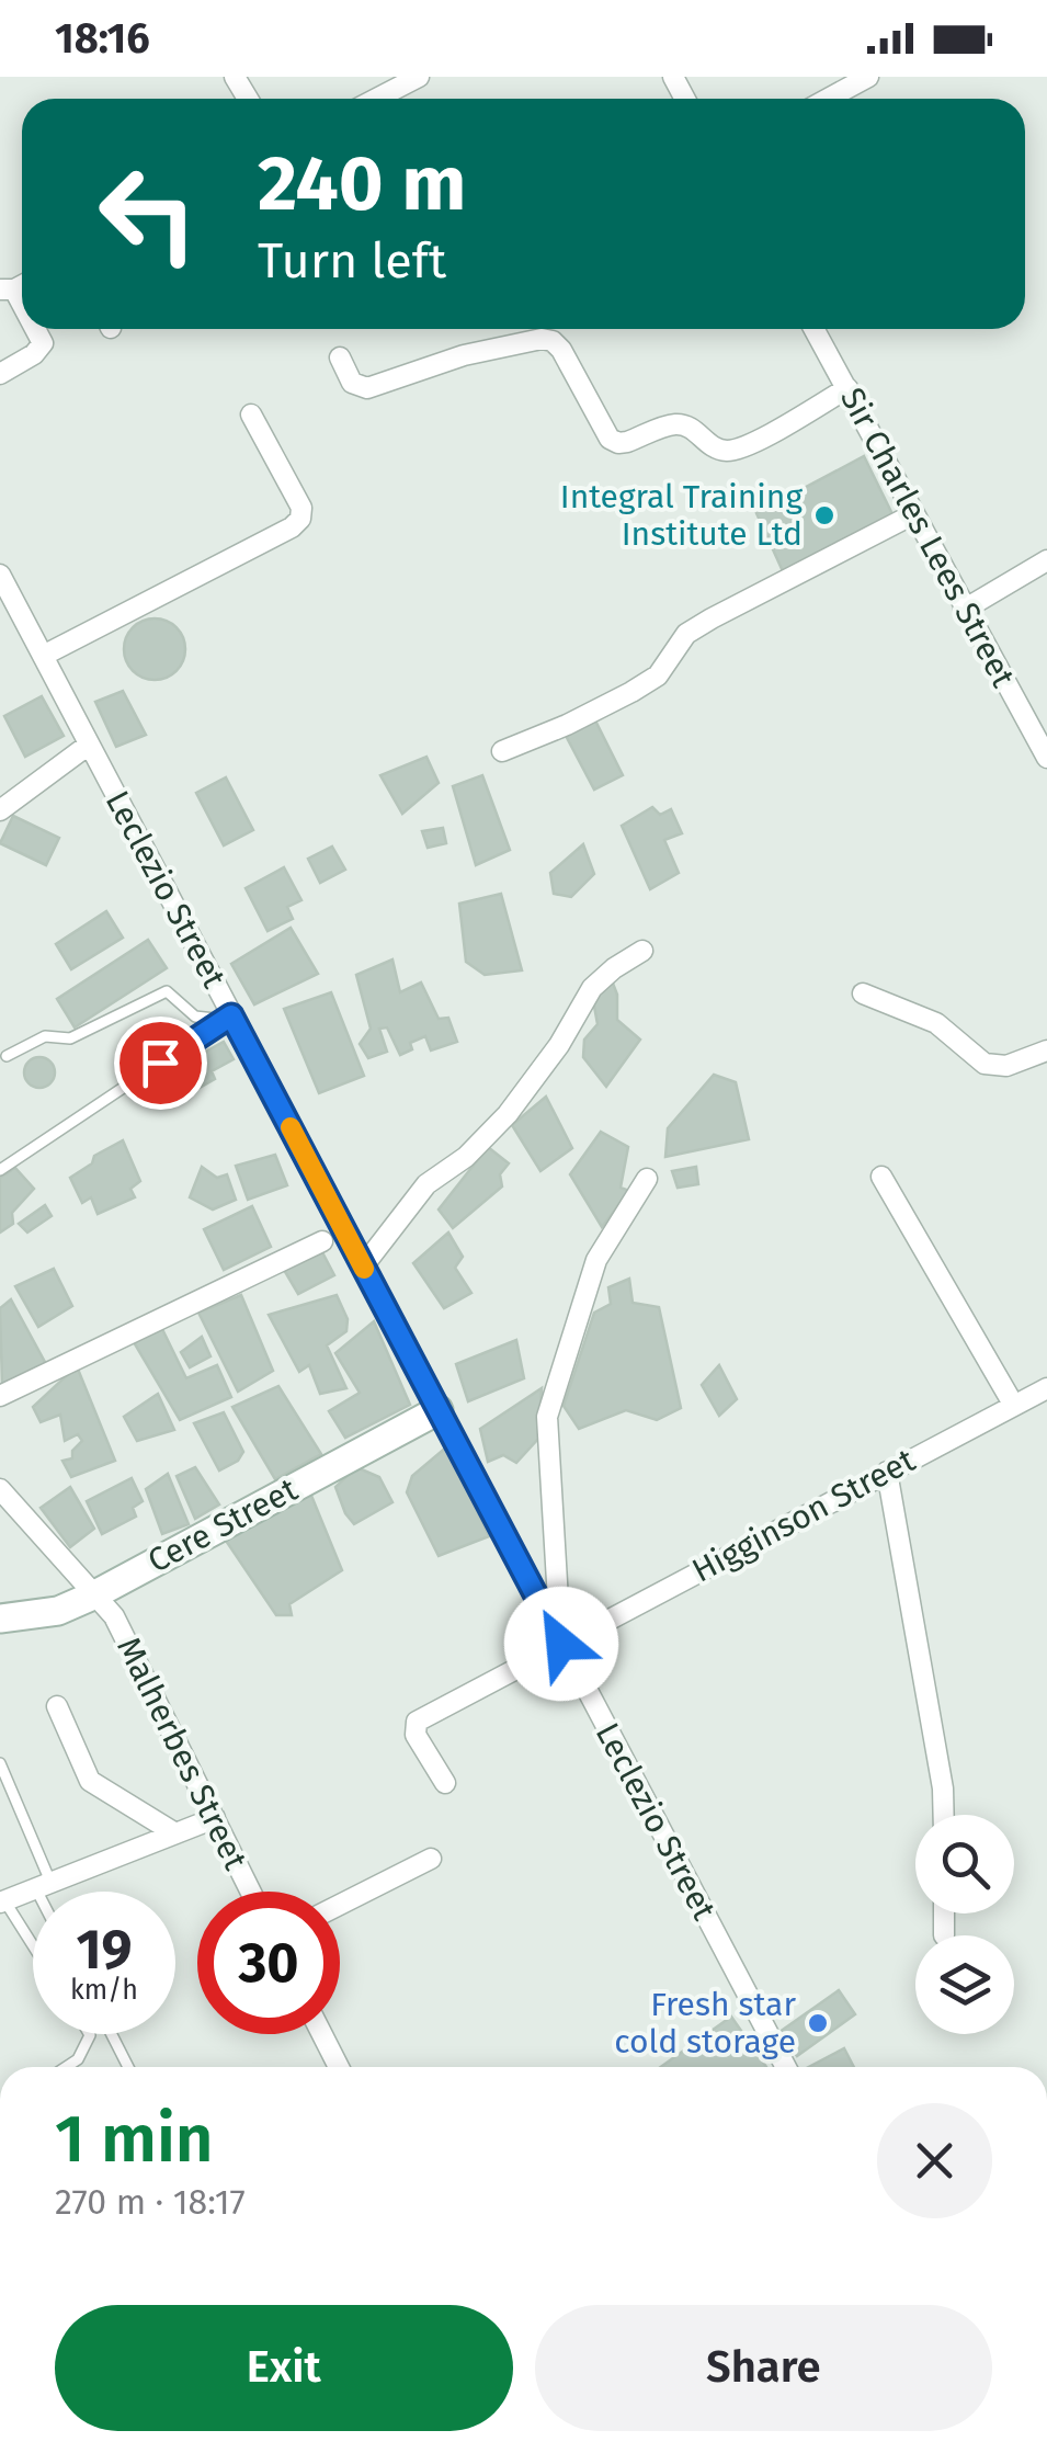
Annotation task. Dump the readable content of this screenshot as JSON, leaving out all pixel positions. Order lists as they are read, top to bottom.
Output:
{
  "streets": {
    "street": [
      "Sir Charles Lees Street",
      "Leclezio Street",
      "Higginson Street",
      "Cere Street",
      "Malherbes Street"
    ]
  },
  "crossings": [
    ["Leclezio Street", "Higginson Street"],
    ["Leclezio Street", "Cere Street"],
    ["Cere Street", "Malherbes Street"]
  ],
  "places": ["Integral Training Institute Ltd", "Fresh star cold storage"],
  "page": {
    "status": "18:16",
    "turn": ["240 m", "Turn left"],
    "speed": "19 km/h",
    "limit": "30",
    "heading": ["1 min", "270 m · 18:17"],
    "buttons": ["Exit", "Share"]
  }
}
